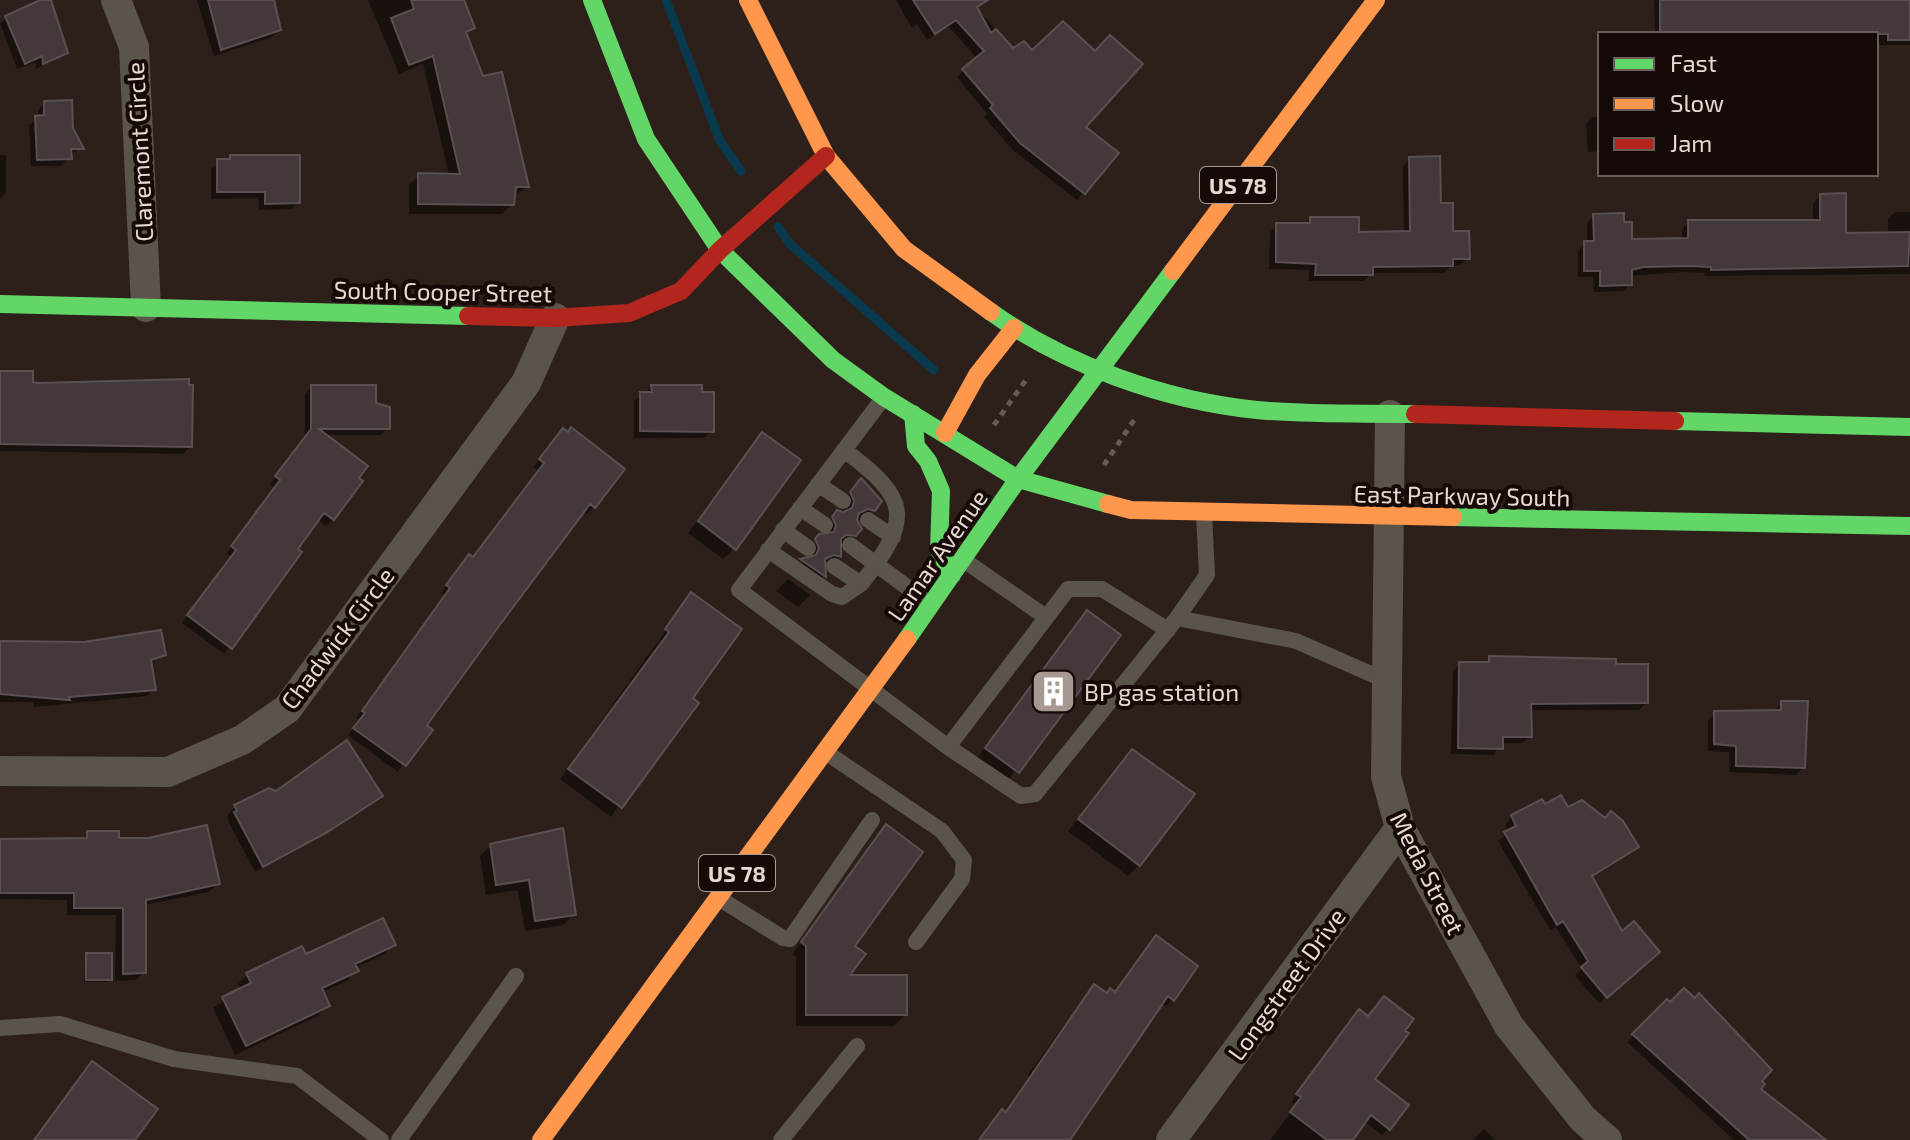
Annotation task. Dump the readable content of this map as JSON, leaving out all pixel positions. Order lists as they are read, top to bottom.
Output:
{
  "streets": {
    "main road": [
      "US 78",
      "South Cooper Street",
      "East Parkway South",
      "Lamar Avenue"
    ],
    "street": [
      "Claremont Circle",
      "Chadwick Circle",
      "Meda Street",
      "Longstreet Drive"
    ]
  },
  "crossings": [
    ["Claremont Circle", "South Cooper Street"],
    ["South Cooper Street", "East Parkway South"],
    ["South Cooper Street", "Chadwick Circle"],
    ["East Parkway South", "Lamar Avenue"],
    ["East Parkway South", "Meda Street"],
    ["Meda Street", "Longstreet Drive"]
  ],
  "places": {
    "building": ["BP gas station"]
  },
  "legend": ["Fast", "Slow", "Jam"]
}
